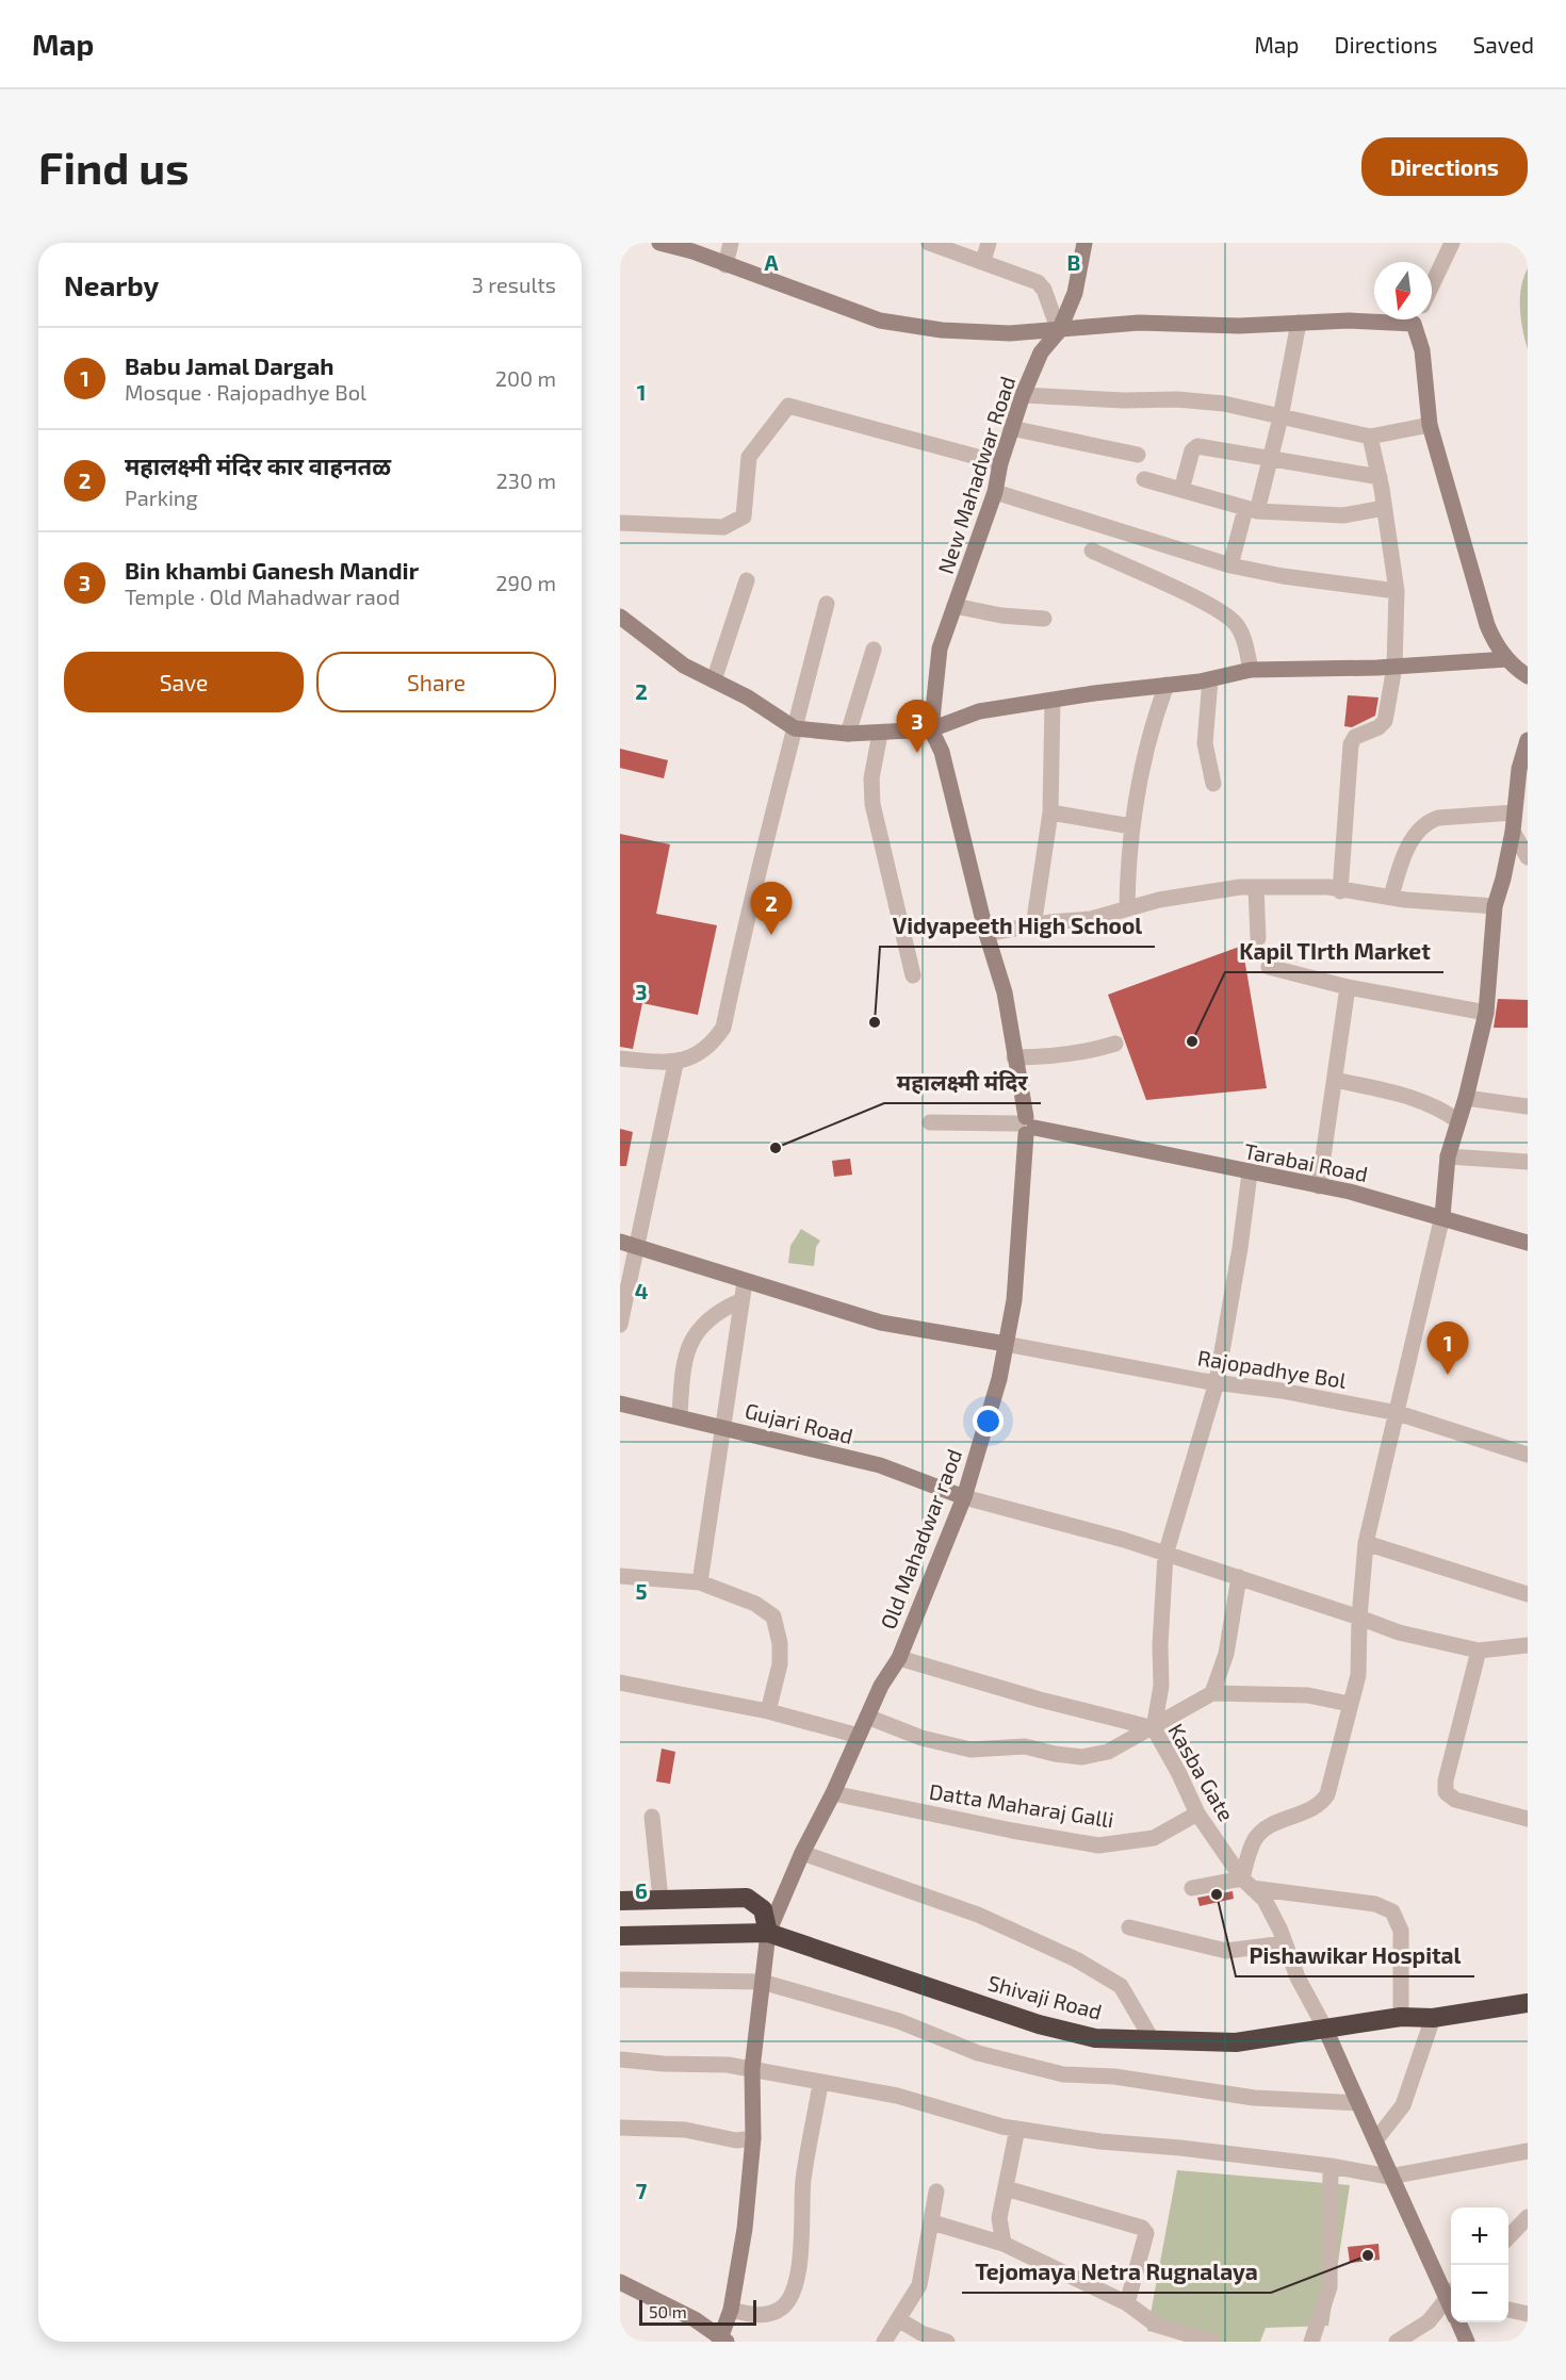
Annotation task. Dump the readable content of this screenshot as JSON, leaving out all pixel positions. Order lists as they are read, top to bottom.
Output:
{
  "streets": {
    "highway": ["Shivaji Road"],
    "street": [
      "New Mahadwar Road",
      "Tarabai Road",
      "Rajopadhye Bol",
      "Gujari Road",
      "Old Mahadwar raod",
      "Kasba Gate",
      "Datta Maharaj Galli"
    ]
  },
  "crossings": [
    ["New Mahadwar Road", "Old Mahadwar raod"],
    ["Tarabai Road", "Old Mahadwar raod"],
    ["Rajopadhye Bol", "Old Mahadwar raod"],
    ["Gujari Road", "Old Mahadwar raod"],
    ["Old Mahadwar raod", "Kasba Gate"],
    ["Old Mahadwar raod", "Datta Maharaj Galli"],
    ["Old Mahadwar raod", "Shivaji Road"],
    ["Kasba Gate", "Datta Maharaj Galli"],
    ["Kasba Gate", "Shivaji Road"]
  ],
  "places": [
    "Vidyapeeth High School",
    "Kapil TIrth Market",
    "महालक्ष्मी मंदिर",
    "Pishawikar Hospital",
    "Tejomaya Netra Rugnalaya"
  ],
  "scale_bar": "50 m",
  "north": "bottom",
  "page": {
    "header": "Map",
    "nav": ["Map", "Directions", "Saved"],
    "buttons": [
      "Directions",
      ["Save", "Share"]
    ],
    "title": "Find us",
    "heading": ["Nearby", "3 results"],
    "list": [
      {
        "mark": "1",
        "name": "Babu Jamal Dargah",
        "note": "Mosque · Rajopadhye Bol",
        "value": "200 m"
      },
      {
        "mark": "2",
        "name": "महालक्ष्मी मंदिर कार वाहनतळ",
        "note": "Parking",
        "value": "230 m"
      },
      {
        "mark": "3",
        "name": "Bin khambi Ganesh Mandir",
        "note": "Temple · Old Mahadwar raod",
        "value": "290 m"
      }
    ],
    "pins": ["3", "2", "1"],
    "map_buttons": ["+", "−"],
    "scale": "50 m"
  },
  "grid": {
    "columns": ["A", "B"],
    "rows": [
      "1",
      "2",
      "3",
      "4",
      "5",
      "6",
      "7"
    ]
  }
}
